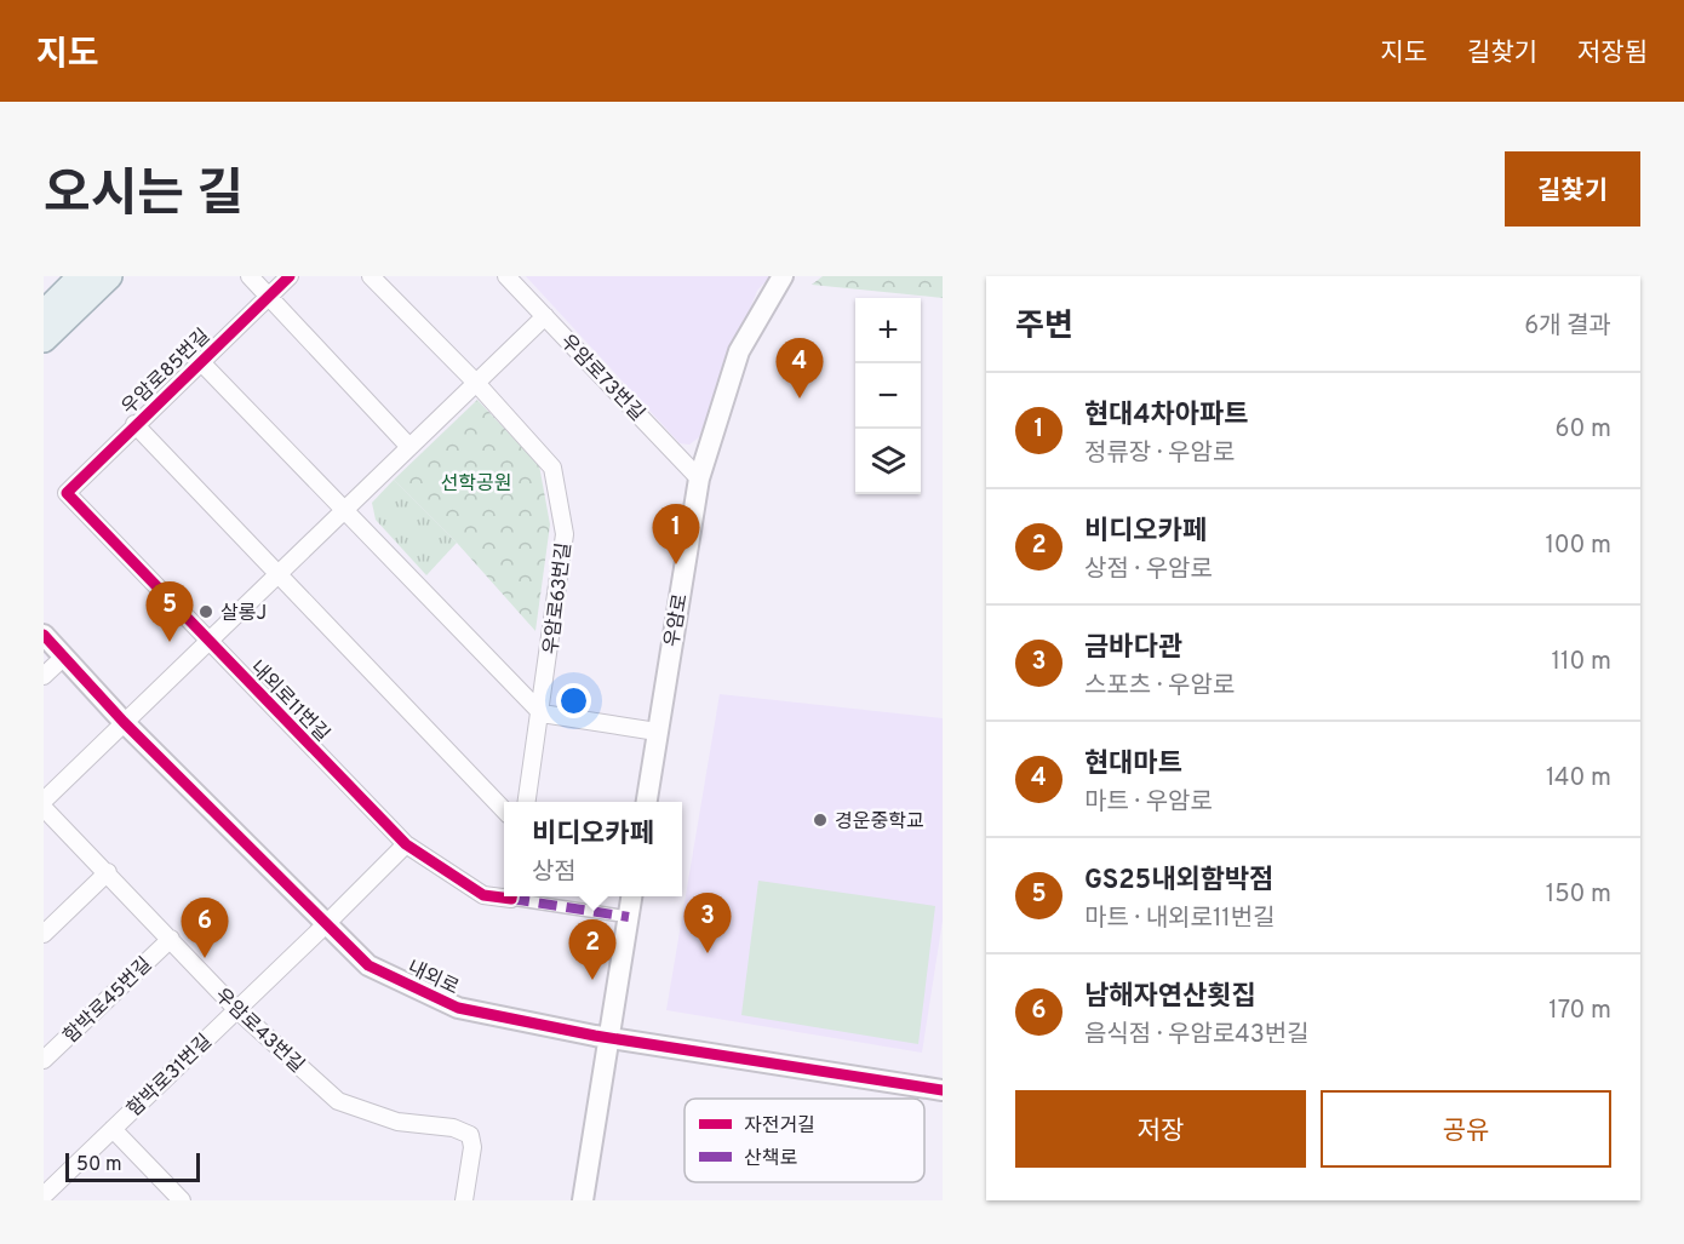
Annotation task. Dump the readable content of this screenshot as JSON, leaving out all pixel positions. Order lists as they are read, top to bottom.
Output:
{
  "streets": {
    "street": [
      "우암로85번길",
      "우암로73번길",
      "우암로63번길",
      "우암로",
      "내외로11번길",
      "내외로",
      "함박로45번길",
      "우암로43번길",
      "함박로31번길"
    ]
  },
  "crossings": [
    ["우암로85번길", "내외로11번길"],
    ["우암로73번길", "우암로"],
    ["내외로11번길", "함박로31번길"],
    ["내외로", "함박로31번길"],
    ["함박로45번길", "우암로43번길"],
    ["우암로43번길", "함박로31번길"]
  ],
  "parks": ["선학공원"],
  "places": ["살롱J", "경운중학교"],
  "legend": ["자전거길", "산책로"],
  "scale_bar": "50 m",
  "page": {
    "header": "지도",
    "nav": ["지도", "길찾기", "저장됨"],
    "title": "오시는 길",
    "buttons": [
      "길찾기",
      ["저장", "공유"]
    ],
    "heading": ["주변", "6개 결과"],
    "map_buttons": ["+", "−"],
    "pins": [
      "4",
      "1",
      "5",
      "3",
      "6",
      "2"
    ],
    "list": [
      {
        "mark": "1",
        "name": "현대4차아파트",
        "note": "정류장 · 우암로",
        "value": "60 m"
      },
      {
        "mark": "2",
        "name": "비디오카페",
        "note": "상점 · 우암로",
        "value": "100 m"
      },
      {
        "mark": "3",
        "name": "금바다관",
        "note": "스포츠 · 우암로",
        "value": "110 m"
      },
      {
        "mark": "4",
        "name": "현대마트",
        "note": "마트 · 우암로",
        "value": "140 m"
      },
      {
        "mark": "5",
        "name": "GS25내외함박점",
        "note": "마트 · 내외로11번길",
        "value": "150 m"
      },
      {
        "mark": "6",
        "name": "남해자연산횟집",
        "note": "음식점 · 우암로43번길",
        "value": "170 m"
      }
    ],
    "popup": ["비디오카페", "상점"],
    "scale": "50 m"
  }
}
